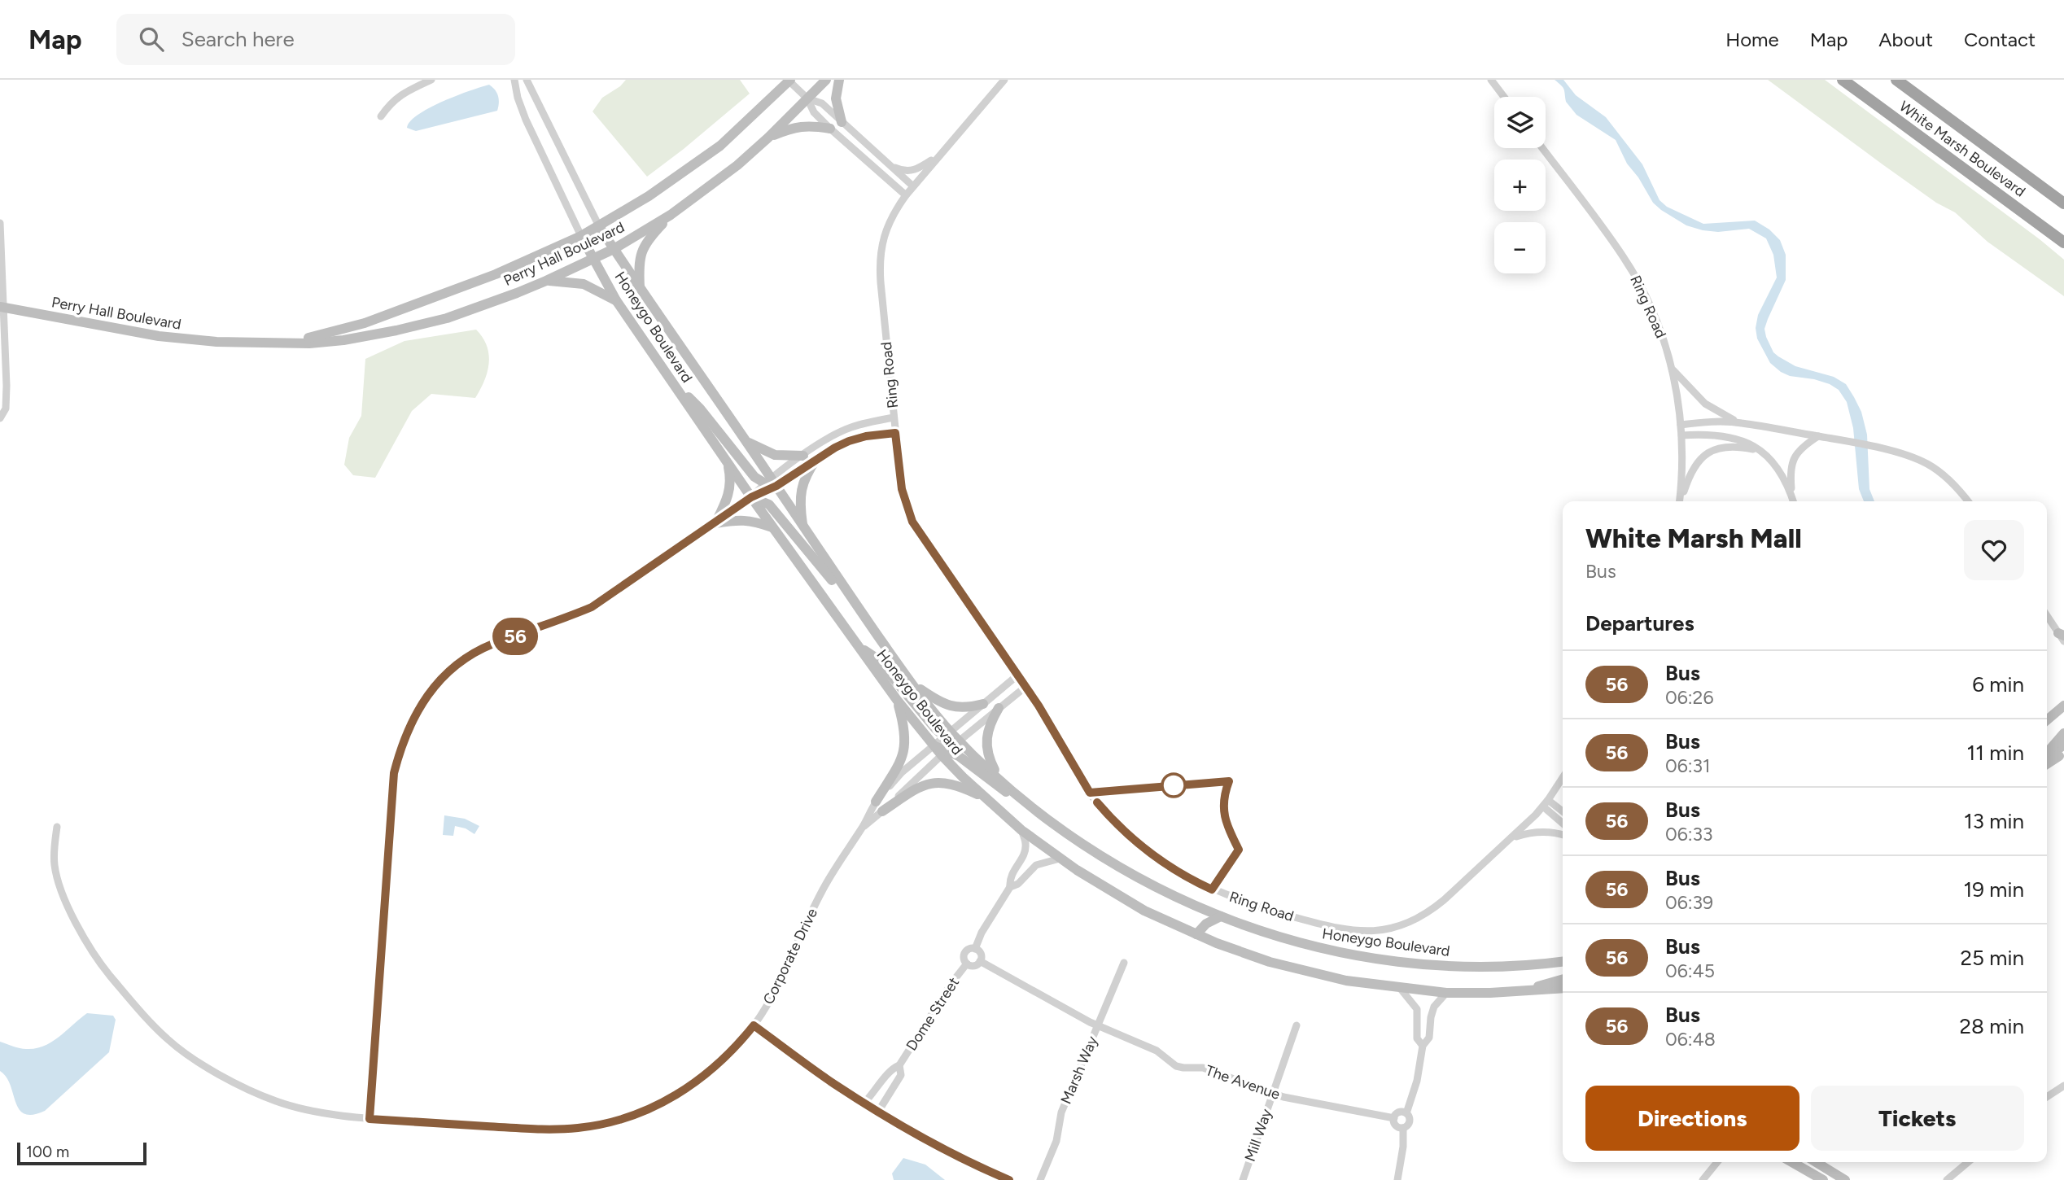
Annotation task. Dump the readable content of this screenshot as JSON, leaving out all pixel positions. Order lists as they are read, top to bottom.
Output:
{
  "streets": {
    "highway": ["White Marsh Boulevard"],
    "main road": ["Perry Hall Boulevard", "Honeygo Boulevard"],
    "street": [
      "Ring Road",
      "Corporate Drive",
      "Dome Street",
      "Marsh Way",
      "The Avenue",
      "Mill Way"
    ]
  },
  "crossings": [
    ["Perry Hall Boulevard", "Honeygo Boulevard"],
    ["Ring Road", "Corporate Drive"],
    ["Honeygo Boulevard", "Corporate Drive"],
    ["Dome Street", "The Avenue"],
    ["Marsh Way", "The Avenue"],
    ["The Avenue", "Mill Way"]
  ],
  "lines": ["bus line 56"],
  "scale_bar": "100 m",
  "page": {
    "header": "Map",
    "search": "Search here",
    "nav": [
      "Home",
      "Map",
      "About",
      "Contact"
    ],
    "on_map": "56",
    "map_buttons": ["+", "−"],
    "heading": [
      ["White Marsh Mall", "Bus"],
      "Departures"
    ],
    "list": [
      {
        "mark": "56",
        "name": "Bus",
        "note": "06:26",
        "value": "6 min"
      },
      {
        "mark": "56",
        "name": "Bus",
        "note": "06:31",
        "value": "11 min"
      },
      {
        "mark": "56",
        "name": "Bus",
        "note": "06:33",
        "value": "13 min"
      },
      {
        "mark": "56",
        "name": "Bus",
        "note": "06:39",
        "value": "19 min"
      },
      {
        "mark": "56",
        "name": "Bus",
        "note": "06:45",
        "value": "25 min"
      },
      {
        "mark": "56",
        "name": "Bus",
        "note": "06:48",
        "value": "28 min"
      }
    ],
    "buttons": ["Directions", "Tickets"],
    "scale": "100 m"
  }
}
